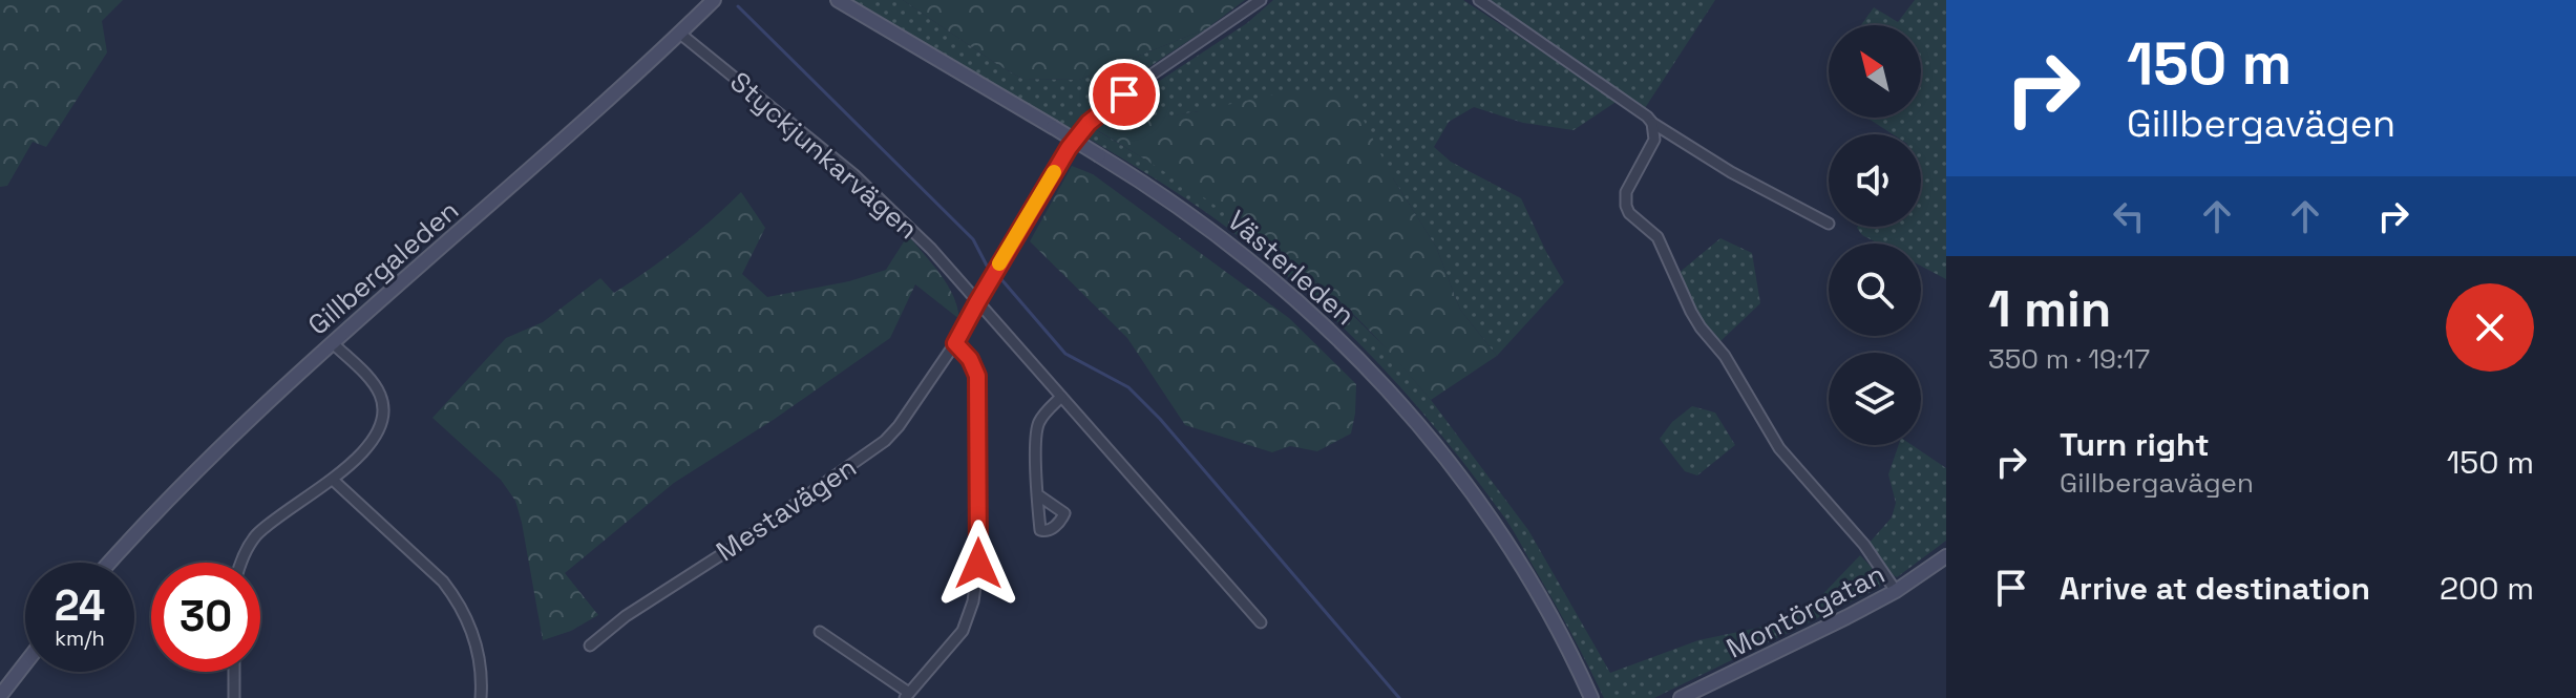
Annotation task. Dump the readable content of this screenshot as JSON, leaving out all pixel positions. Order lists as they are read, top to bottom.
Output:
{
  "streets": {
    "street": [
      "Styckjunkarvägen",
      "Gillbergaleden",
      "Västerleden",
      "Mestavägen",
      "Montörgatan"
    ]
  },
  "crossings": [
    ["Styckjunkarvägen", "Gillbergaleden"],
    ["Styckjunkarvägen", "Mestavägen"]
  ],
  "north": "top left",
  "page": {
    "turn": ["150 m", "Gillbergavägen"],
    "heading": ["1 min", "350 m · 19:17"],
    "list": [
      {
        "name": "Turn right",
        "note": "Gillbergavägen",
        "value": "150 m"
      },
      {
        "name": "Arrive at destination",
        "value": "200 m"
      }
    ],
    "speed": "24 km/h",
    "limit": "30"
  }
}
